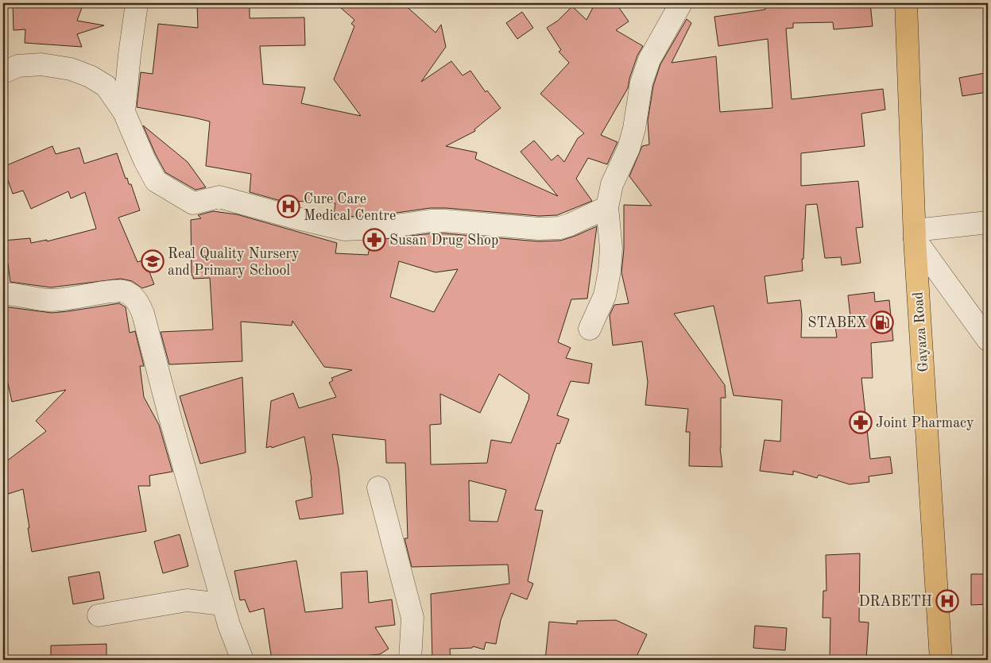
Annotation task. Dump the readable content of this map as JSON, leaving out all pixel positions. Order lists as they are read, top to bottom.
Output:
{
  "streets": {
    "main road": ["Gayaza Road"]
  },
  "places": {
    "hospital": ["Cure Care Medical Centre", "DRABETH"],
    "pharmacy": ["Susan Drug Shop", "Joint Pharmacy"],
    "school or university": ["Real Quality Nursery and Primary School"],
    "fuel station": ["STABEX"]
  }
}
